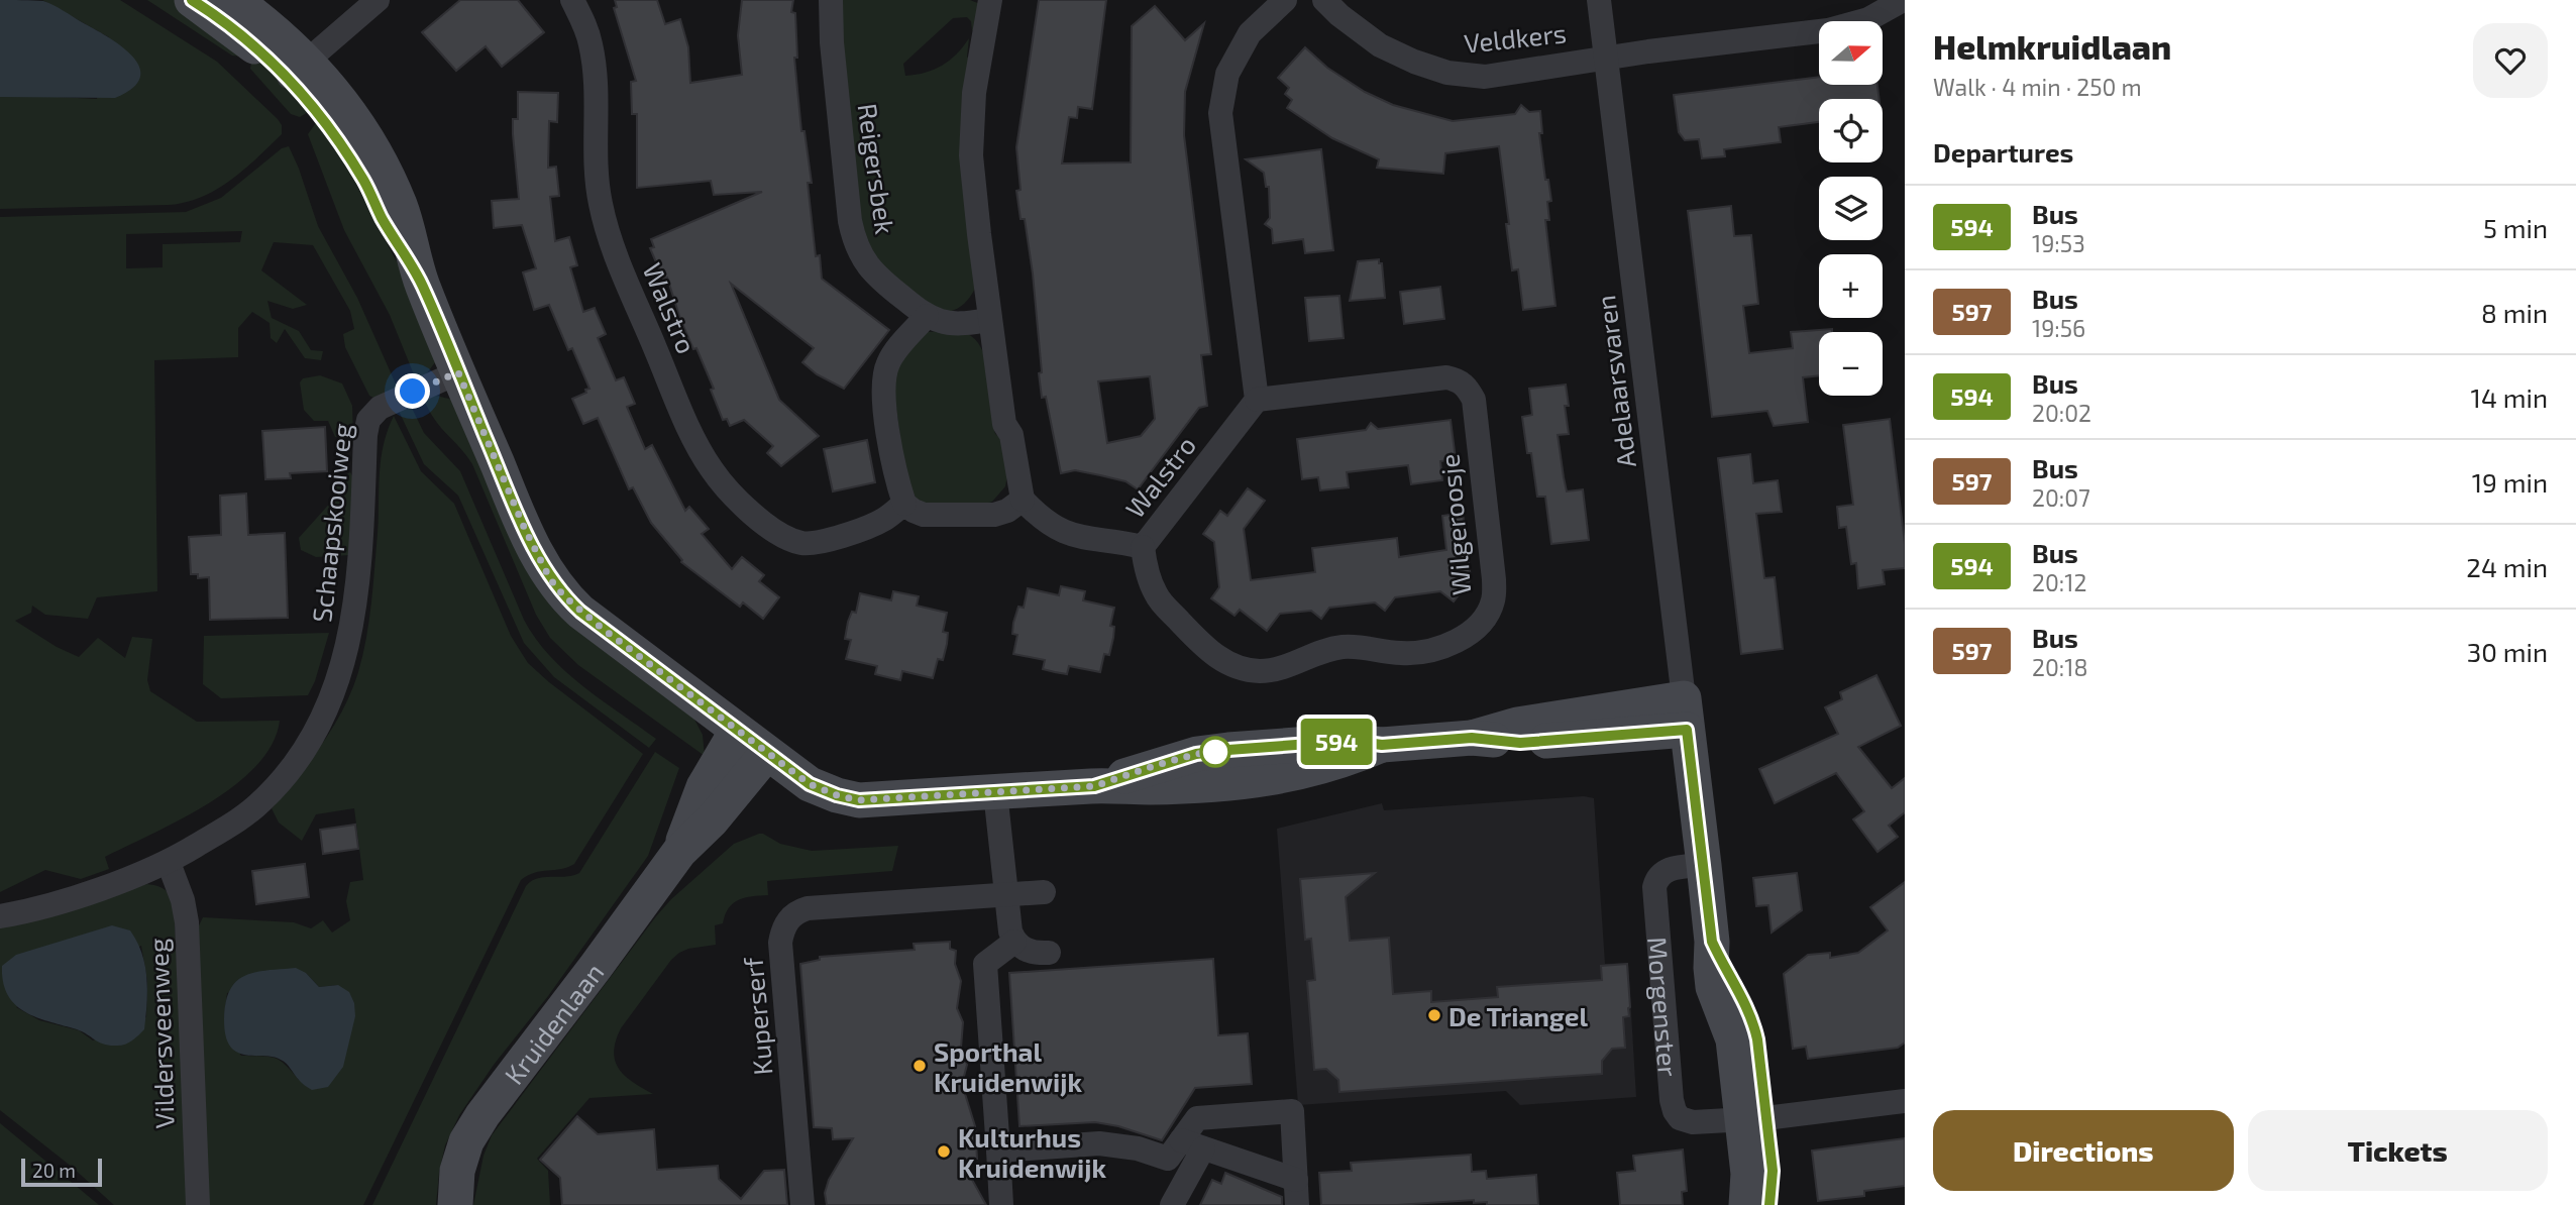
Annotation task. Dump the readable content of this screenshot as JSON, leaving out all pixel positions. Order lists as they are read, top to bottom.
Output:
{
  "streets": {
    "street": [
      "Veldkers",
      "Reigersbek",
      "Walstro",
      "Adelaarsvaren",
      "Schaapskooiweg",
      "Wilgeroosje",
      "Morgenster",
      "Kuperserf",
      "Kruidenlaan",
      "Vildersveenweg"
    ]
  },
  "crossings": [
    ["Veldkers", "Adelaarsvaren"],
    ["Walstro", "Wilgeroosje"],
    ["Adelaarsvaren", "Morgenster"],
    ["Schaapskooiweg", "Vildersveenweg"]
  ],
  "places": ["De Triangel", "Sporthal Kruidenwijk", "Kulturhus Kruidenwijk"],
  "lines": ["bus line 594"],
  "scale_bar": "20 m",
  "north": "right",
  "page": {
    "on_map": "594",
    "heading": [
      ["Helmkruidlaan", "Walk · 4 min · 250 m"],
      "Departures"
    ],
    "map_buttons": ["+", "−"],
    "list": [
      {
        "mark": "594",
        "name": "Bus",
        "note": "19:53",
        "value": "5 min"
      },
      {
        "mark": "597",
        "name": "Bus",
        "note": "19:56",
        "value": "8 min"
      },
      {
        "mark": "594",
        "name": "Bus",
        "note": "20:02",
        "value": "14 min"
      },
      {
        "mark": "597",
        "name": "Bus",
        "note": "20:07",
        "value": "19 min"
      },
      {
        "mark": "594",
        "name": "Bus",
        "note": "20:12",
        "value": "24 min"
      },
      {
        "mark": "597",
        "name": "Bus",
        "note": "20:18",
        "value": "30 min"
      }
    ],
    "buttons": ["Directions", "Tickets"],
    "scale": "20 m"
  }
}
